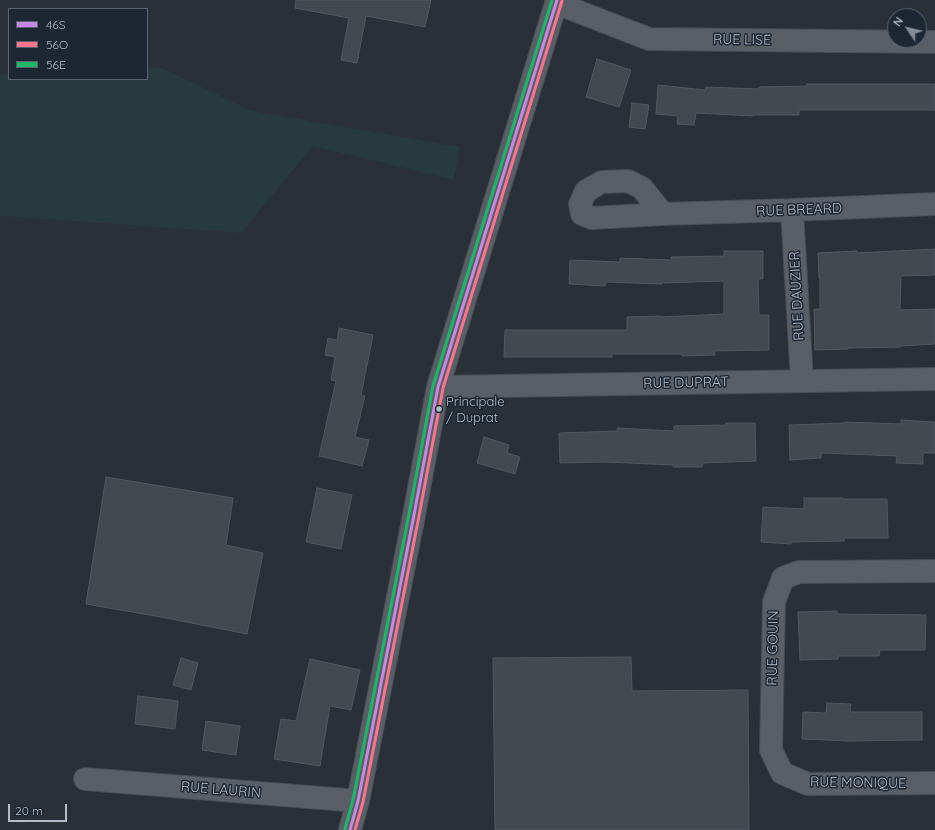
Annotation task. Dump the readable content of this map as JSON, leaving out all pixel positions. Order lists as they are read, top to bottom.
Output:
{
  "streets": {
    "street": [
      "RUE LISE",
      "RUE BREARD",
      "RUE DAUZIER",
      "RUE DUPRAT",
      "RUE GOUIN",
      "RUE MONIQUE",
      "RUE LAURIN"
    ]
  },
  "crossings": [
    ["RUE BREARD", "RUE DAUZIER"],
    ["RUE DAUZIER", "RUE DUPRAT"],
    ["RUE GOUIN", "RUE MONIQUE"]
  ],
  "places": ["Principale / Duprat"],
  "lines": ["transit line 46S", "transit line 56E", "transit line 56O"],
  "legend": ["46S", "56O", "56E"],
  "scale_bar": "20 m",
  "north": "top left"
}
